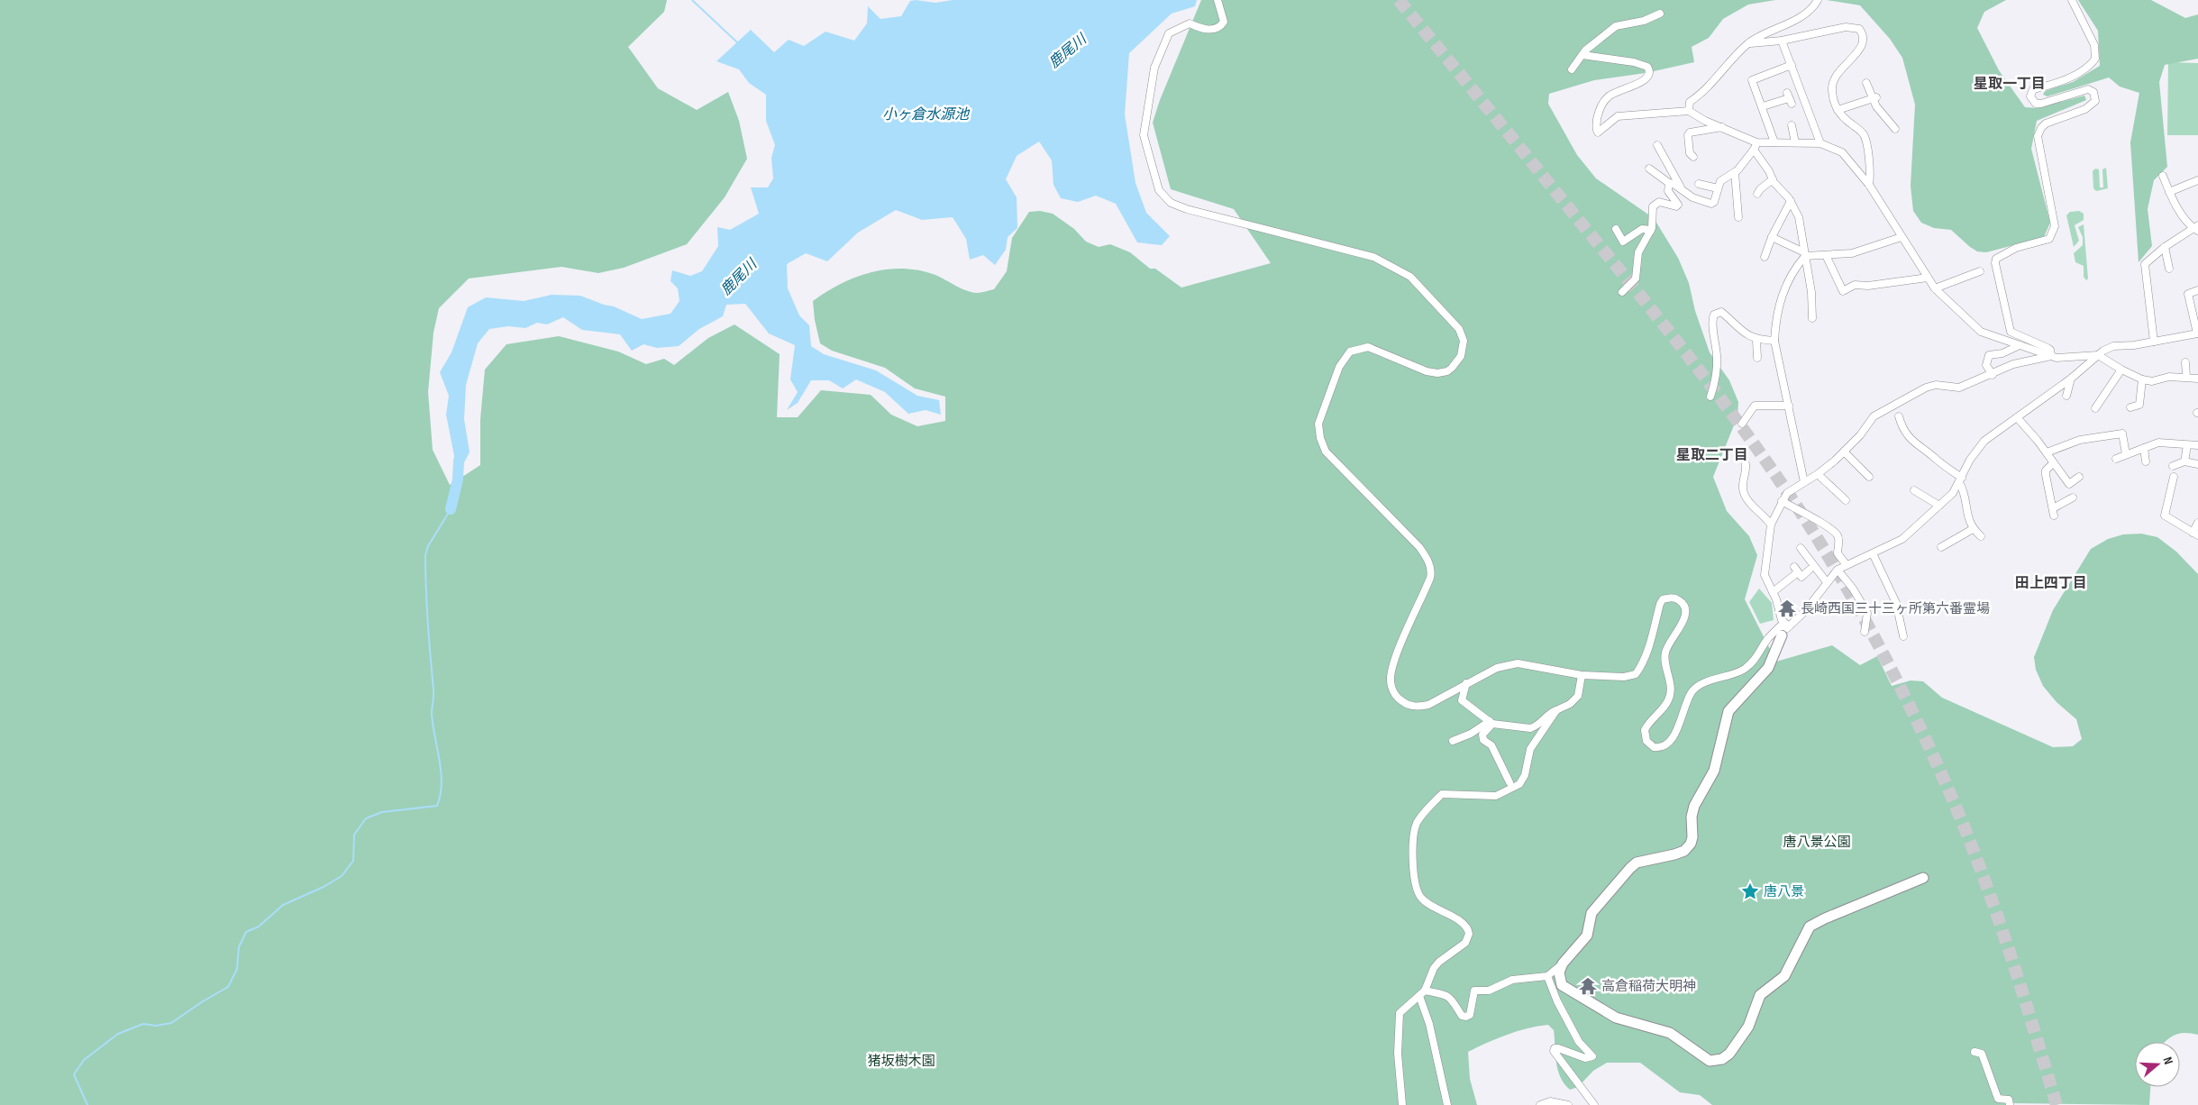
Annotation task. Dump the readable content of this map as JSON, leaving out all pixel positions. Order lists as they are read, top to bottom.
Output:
{
  "districts": ["星取一丁目", "星取二丁目", "田上四丁目"],
  "water": ["鹿尾川", "小ヶ倉水源池"],
  "parks": ["唐八景公園", "猪坂樹木園"],
  "places": {
    "temple": ["長崎西国三十三ヶ所第六番霊場", "高倉稲荷大明神"],
    "place": ["唐八景"]
  },
  "north": "right"
}
